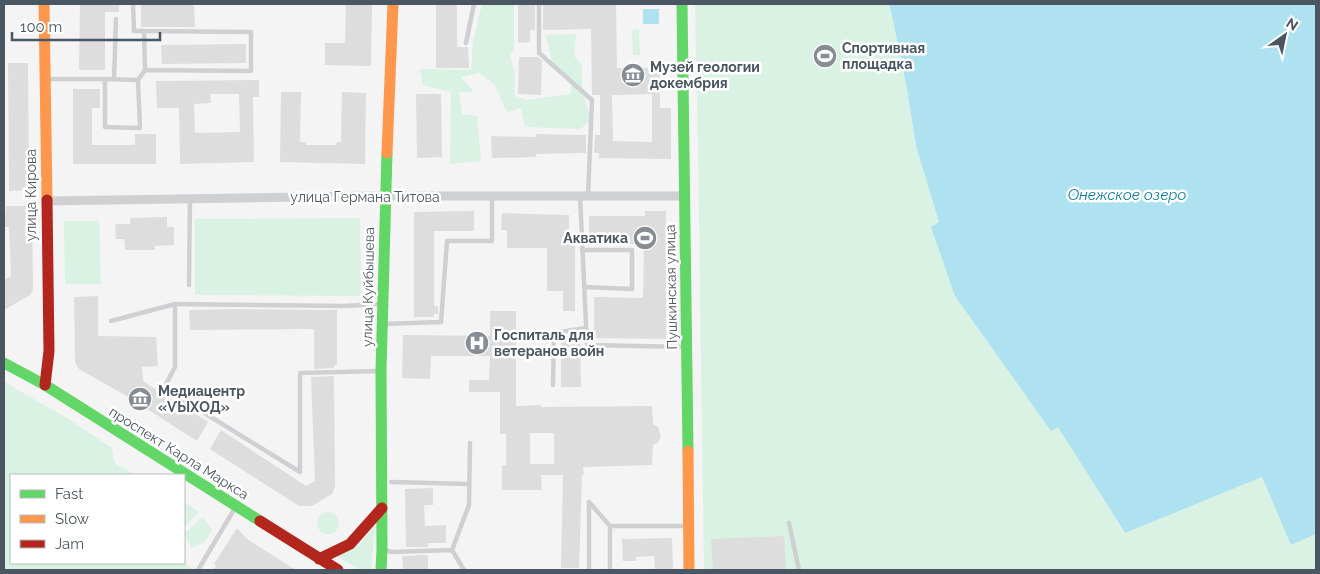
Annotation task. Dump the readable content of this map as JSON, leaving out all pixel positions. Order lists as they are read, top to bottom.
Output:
{
  "streets": {
    "main road": [
      "улица Кирова",
      "улица Куйбышева",
      "Пушкинская улица",
      "проспект Карла Маркса"
    ],
    "street": ["улица Германа Титова"]
  },
  "crossings": [
    ["улица Кирова", "улица Германа Титова"],
    ["улица Кирова", "проспект Карла Маркса"],
    ["улица Германа Титова", "улица Куйбышева"],
    ["улица Германа Титова", "Пушкинская улица"]
  ],
  "water": ["Онежское озеро"],
  "places": {
    "sports": ["Спортивная площадка", "Акватика"],
    "museum": ["Музей геологии докембрия", "Медиацентр «ѴЫХОД»"],
    "hospital": ["Госпиталь для ветеранов войн"]
  },
  "legend": ["Fast", "Slow", "Jam"],
  "scale_bar": "100 m",
  "north": "top right"
}
